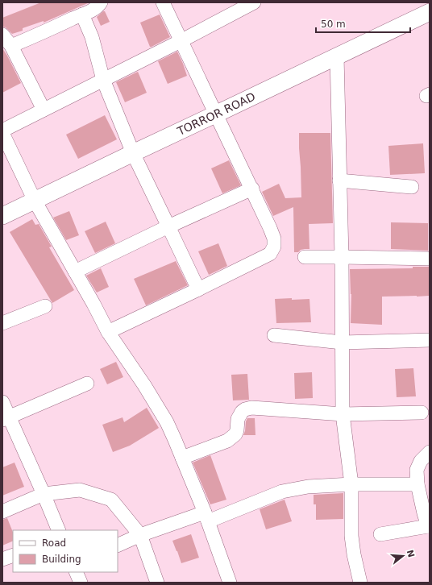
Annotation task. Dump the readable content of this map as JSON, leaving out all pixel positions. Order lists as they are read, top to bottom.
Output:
{
  "streets": {
    "street": ["TORROR ROAD"]
  },
  "legend": ["Road", "Building"],
  "scale_bar": "50 m",
  "north": "right"
}
